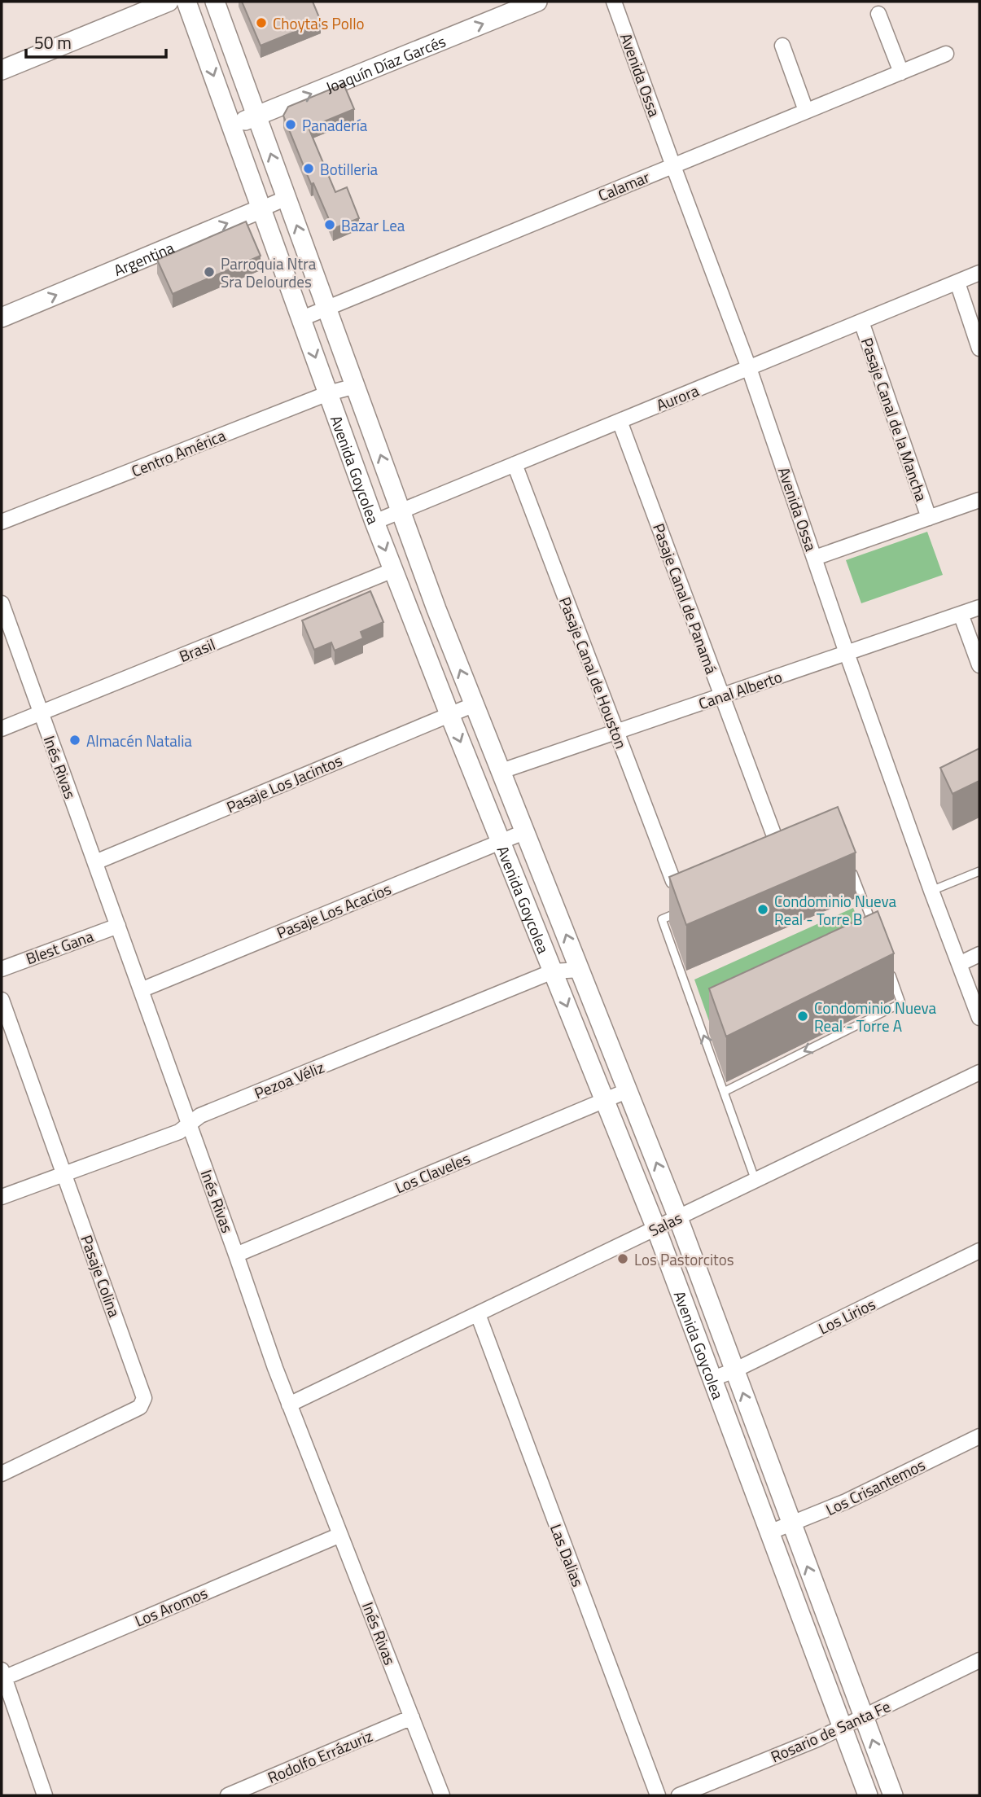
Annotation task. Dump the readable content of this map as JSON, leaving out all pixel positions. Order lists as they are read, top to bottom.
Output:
{
  "streets": {
    "street": [
      "Joaquín Díaz Garcés",
      "Avenida Ossa",
      "Calamar",
      "Argentina",
      "Aurora",
      "Pasaje Canal de la Mancha",
      "Centro América",
      "Avenida Goycolea",
      "Pasaje Canal de Panamá",
      "Brasil",
      "Pasaje Canal de Houston",
      "Canal Alberto",
      "Inés Rivas",
      "Pasaje Los Jacintos",
      "Pasaje Los Acacios",
      "Blest Gana",
      "Pezoa Véliz",
      "Los Claveles",
      "Salas",
      "Pasaje Colina",
      "Los Lirios",
      "Los Crisantemos",
      "Las Dalias",
      "Los Aromos",
      "Rosario de Santa Fe",
      "Rodolfo Errázuriz"
    ]
  },
  "crossings": [
    ["Joaquín Díaz Garcés", "Avenida Goycolea"],
    ["Avenida Ossa", "Calamar"],
    ["Avenida Ossa", "Aurora"],
    ["Avenida Ossa", "Canal Alberto"],
    ["Calamar", "Avenida Goycolea"],
    ["Argentina", "Avenida Goycolea"],
    ["Aurora", "Pasaje Canal de la Mancha"],
    ["Aurora", "Avenida Goycolea"],
    ["Aurora", "Pasaje Canal de Panamá"],
    ["Aurora", "Pasaje Canal de Houston"],
    ["Centro América", "Avenida Goycolea"],
    ["Avenida Goycolea", "Brasil"],
    ["Avenida Goycolea", "Canal Alberto"],
    ["Avenida Goycolea", "Pasaje Los Jacintos"],
    ["Avenida Goycolea", "Pasaje Los Acacios"],
    ["Avenida Goycolea", "Pezoa Véliz"],
    ["Avenida Goycolea", "Los Claveles"],
    ["Avenida Goycolea", "Salas"],
    ["Avenida Goycolea", "Los Lirios"],
    ["Avenida Goycolea", "Los Crisantemos"],
    ["Avenida Goycolea", "Rosario de Santa Fe"],
    ["Pasaje Canal de Panamá", "Canal Alberto"],
    ["Brasil", "Inés Rivas"],
    ["Pasaje Canal de Houston", "Canal Alberto"],
    ["Inés Rivas", "Pasaje Los Jacintos"],
    ["Inés Rivas", "Pasaje Los Acacios"],
    ["Inés Rivas", "Blest Gana"],
    ["Inés Rivas", "Pezoa Véliz"],
    ["Inés Rivas", "Los Claveles"],
    ["Inés Rivas", "Salas"],
    ["Inés Rivas", "Los Aromos"],
    ["Inés Rivas", "Rodolfo Errázuriz"],
    ["Pezoa Véliz", "Pasaje Colina"],
    ["Salas", "Las Dalias"]
  ],
  "one_way": ["Joaquín Díaz Garcés", "Argentina"],
  "places": [
    "Choyta's Pollo",
    "Panadería",
    "Botilleria",
    "Bazar Lea",
    "Parroquia Ntra Sra Delourdes",
    "Almacén Natalia",
    "Condominio Nueva Real - Torre B",
    "Condominio Nueva Real - Torre A",
    "Los Pastorcitos"
  ],
  "scale_bar": "50 m"
}
